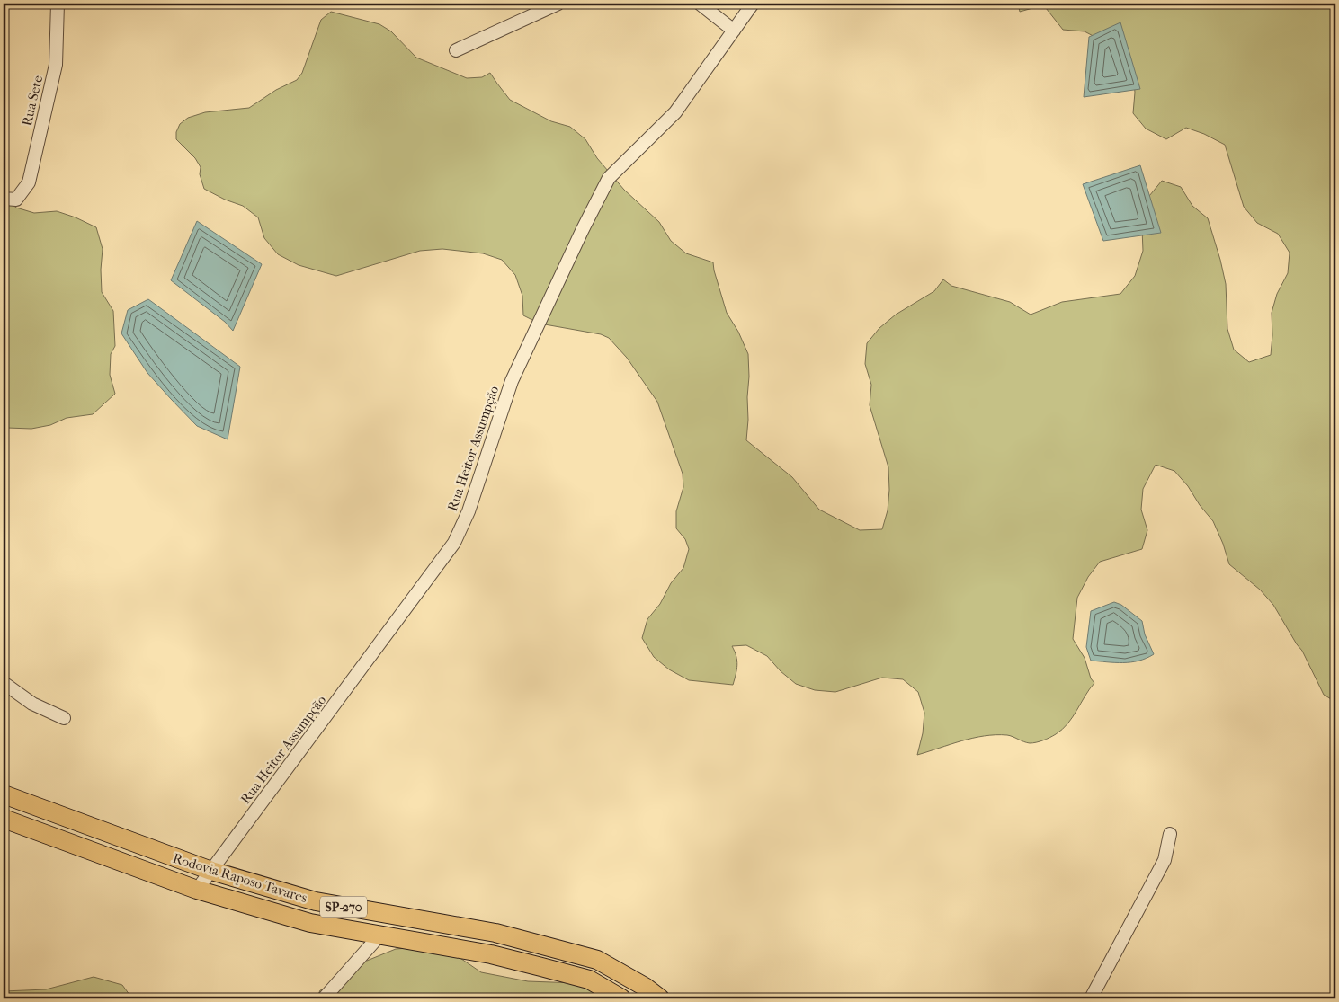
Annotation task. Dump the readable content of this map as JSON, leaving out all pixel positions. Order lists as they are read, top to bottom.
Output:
{
  "streets": {
    "highway": ["Rodovia Raposo Tavares", "SP-270"],
    "street": ["Rua Sete", "Rua Heitor Assumpção"]
  },
  "crossings": [
    ["Rua Heitor Assumpção", "Rodovia Raposo Tavares"]
  ]
}
